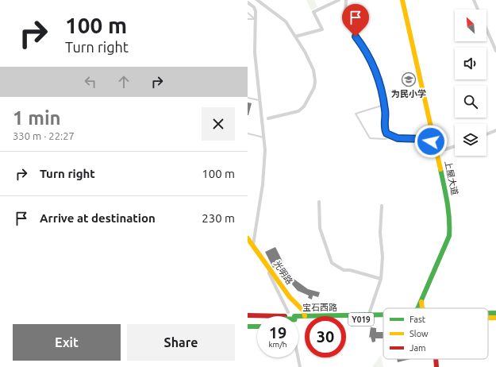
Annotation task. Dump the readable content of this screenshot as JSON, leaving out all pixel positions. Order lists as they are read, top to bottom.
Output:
{
  "streets": {
    "main road": [
      "上屋大道",
      "光明路",
      "宝石西路",
      "Y019"
    ]
  },
  "crossings": [
    ["光明路", "宝石西路"]
  ],
  "places": {
    "school or university": ["为民小学"]
  },
  "legend": ["Fast", "Slow", "Jam"],
  "north": "top left",
  "page": {
    "turn": ["100 m", "Turn right"],
    "heading": ["1 min", "330 m · 22:27"],
    "list": [
      {
        "name": "Turn right",
        "value": "100 m"
      },
      {
        "name": "Arrive at destination",
        "value": "230 m"
      }
    ],
    "speed": "19 km/h",
    "limit": "30",
    "buttons": ["Exit", "Share"]
  }
}
